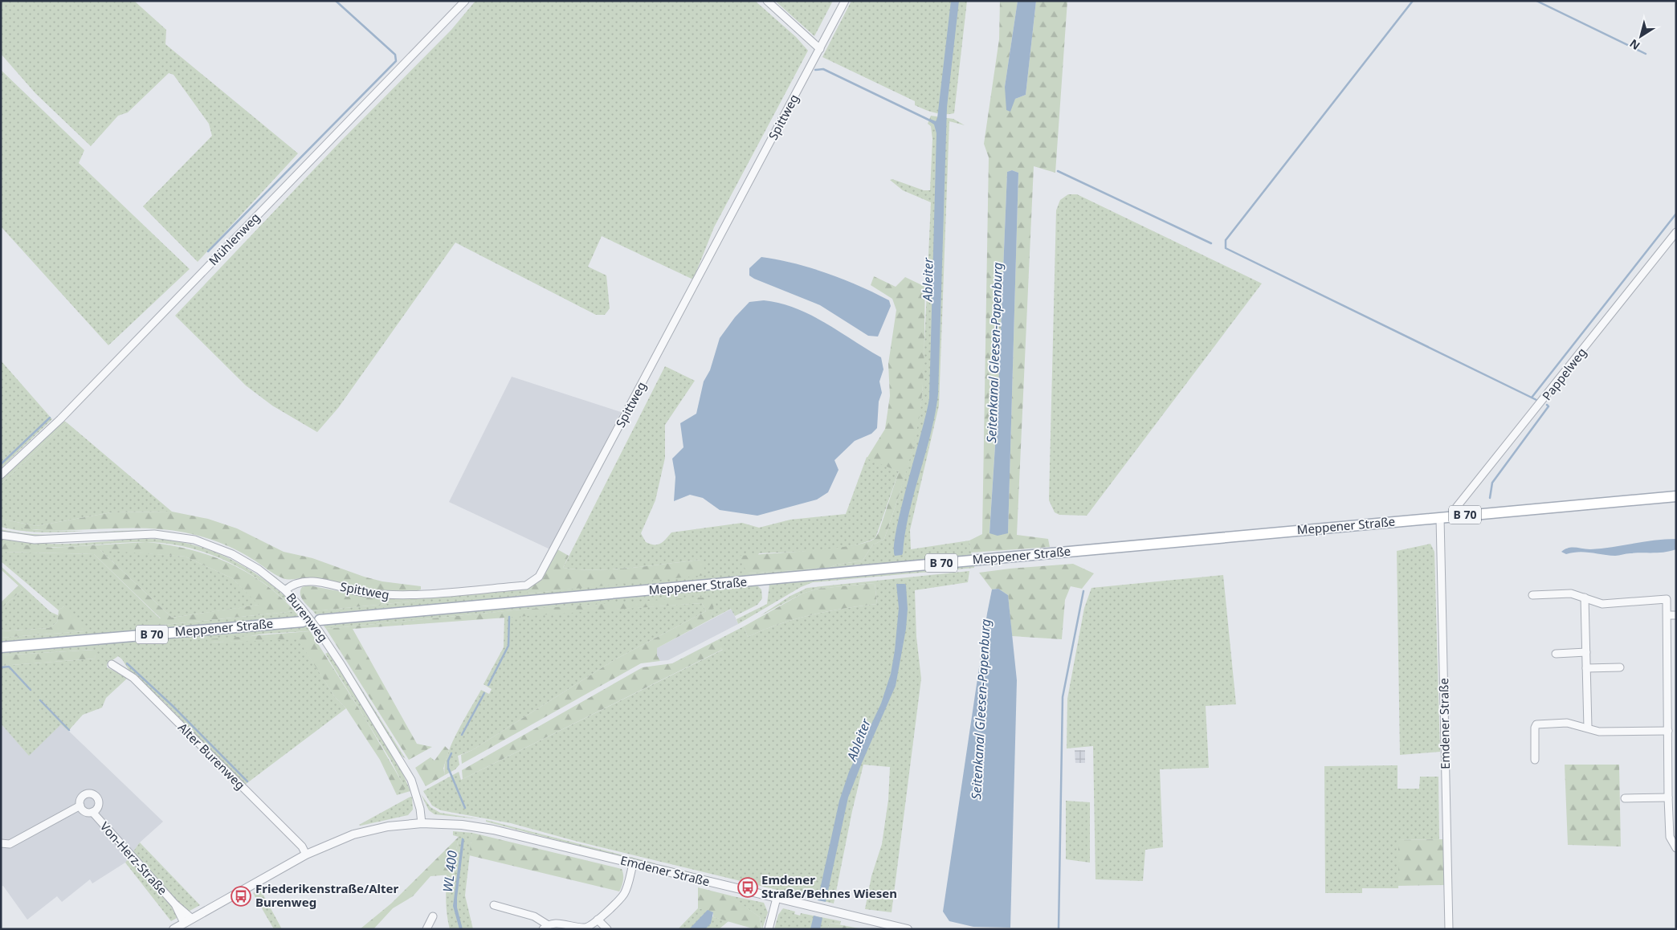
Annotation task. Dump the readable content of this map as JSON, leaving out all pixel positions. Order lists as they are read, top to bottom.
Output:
{
  "streets": {
    "main road": ["B 70", "Meppener Straße"],
    "street": [
      "Spittweg",
      "Mühlenweg",
      "Pappelweg",
      "Burenweg",
      "Emdener Straße",
      "Alter Burenweg",
      "Von-Herz-Straße"
    ]
  },
  "crossings": [
    ["Spittweg", "Burenweg"],
    ["Pappelweg", "Meppener Straße"],
    ["Meppener Straße", "Emdener Straße"],
    ["Burenweg", "Emdener Straße"],
    ["Emdener Straße", "Alter Burenweg"]
  ],
  "water": ["Ableiter", "Seitenkanal Gleesen-Papenburg", "WL 400"],
  "places": {
    "bus stop": ["Emdener Straße/Behnes Wiesen", "Friederikenstraße/Alter Burenweg"]
  },
  "north": "bottom left"
}
